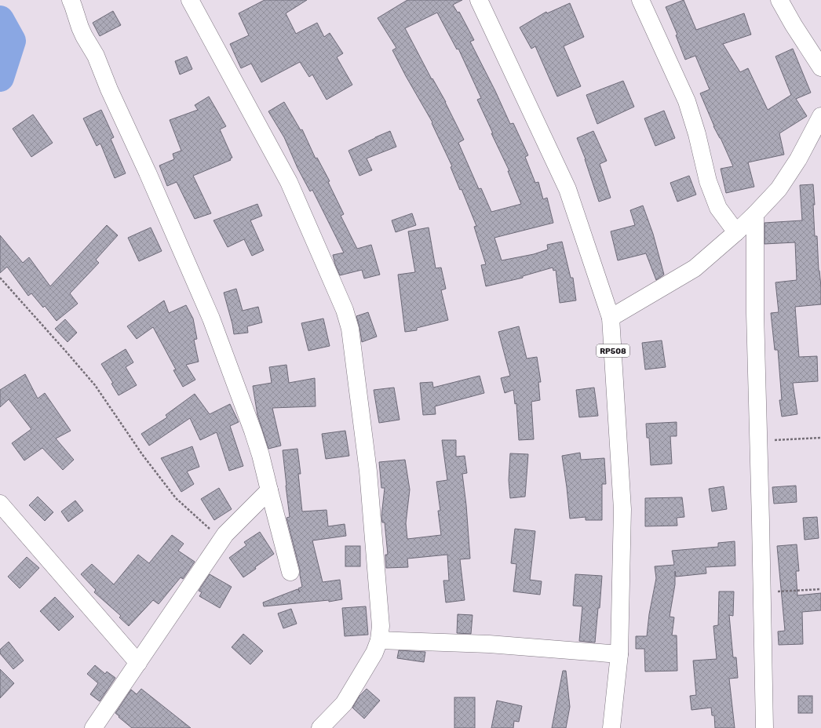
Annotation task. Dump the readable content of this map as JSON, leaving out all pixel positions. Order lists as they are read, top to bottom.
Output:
{
  "streets": {
    "street": ["RP508"]
  }
}
